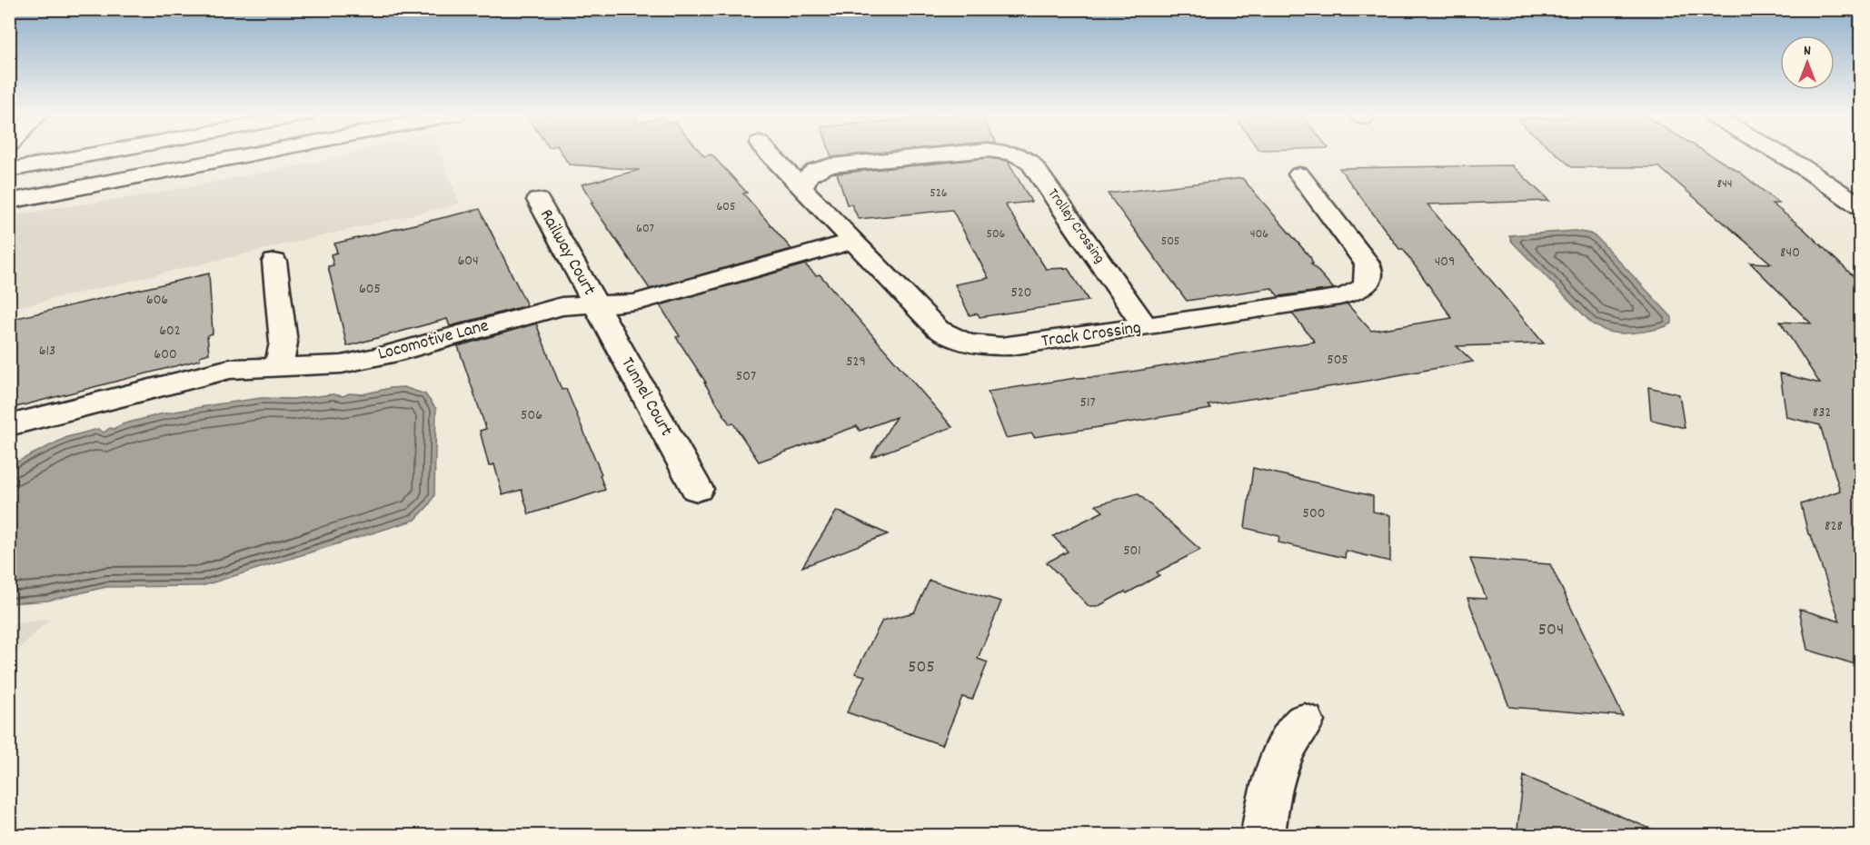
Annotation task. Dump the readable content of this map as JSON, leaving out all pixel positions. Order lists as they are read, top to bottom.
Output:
{
  "streets": {
    "street": [
      "Trolley Crossing",
      "Railway Court",
      "Track Crossing",
      "Locomotive Lane",
      "Tunnel Court"
    ]
  },
  "crossings": [
    ["Trolley Crossing", "Track Crossing"],
    ["Railway Court", "Locomotive Lane"],
    ["Railway Court", "Tunnel Court"],
    ["Track Crossing", "Locomotive Lane"],
    ["Locomotive Lane", "Tunnel Court"]
  ],
  "house_numbers": [
    "844",
    "526",
    "605",
    "607",
    "506",
    "406",
    "505",
    "840",
    "604",
    "409",
    "605",
    "520",
    "606",
    "602",
    "613",
    "600",
    "505",
    "529",
    "507",
    "517",
    "832",
    "506",
    "500",
    "828",
    "501",
    "504",
    "505"
  ],
  "north": "top"
}
